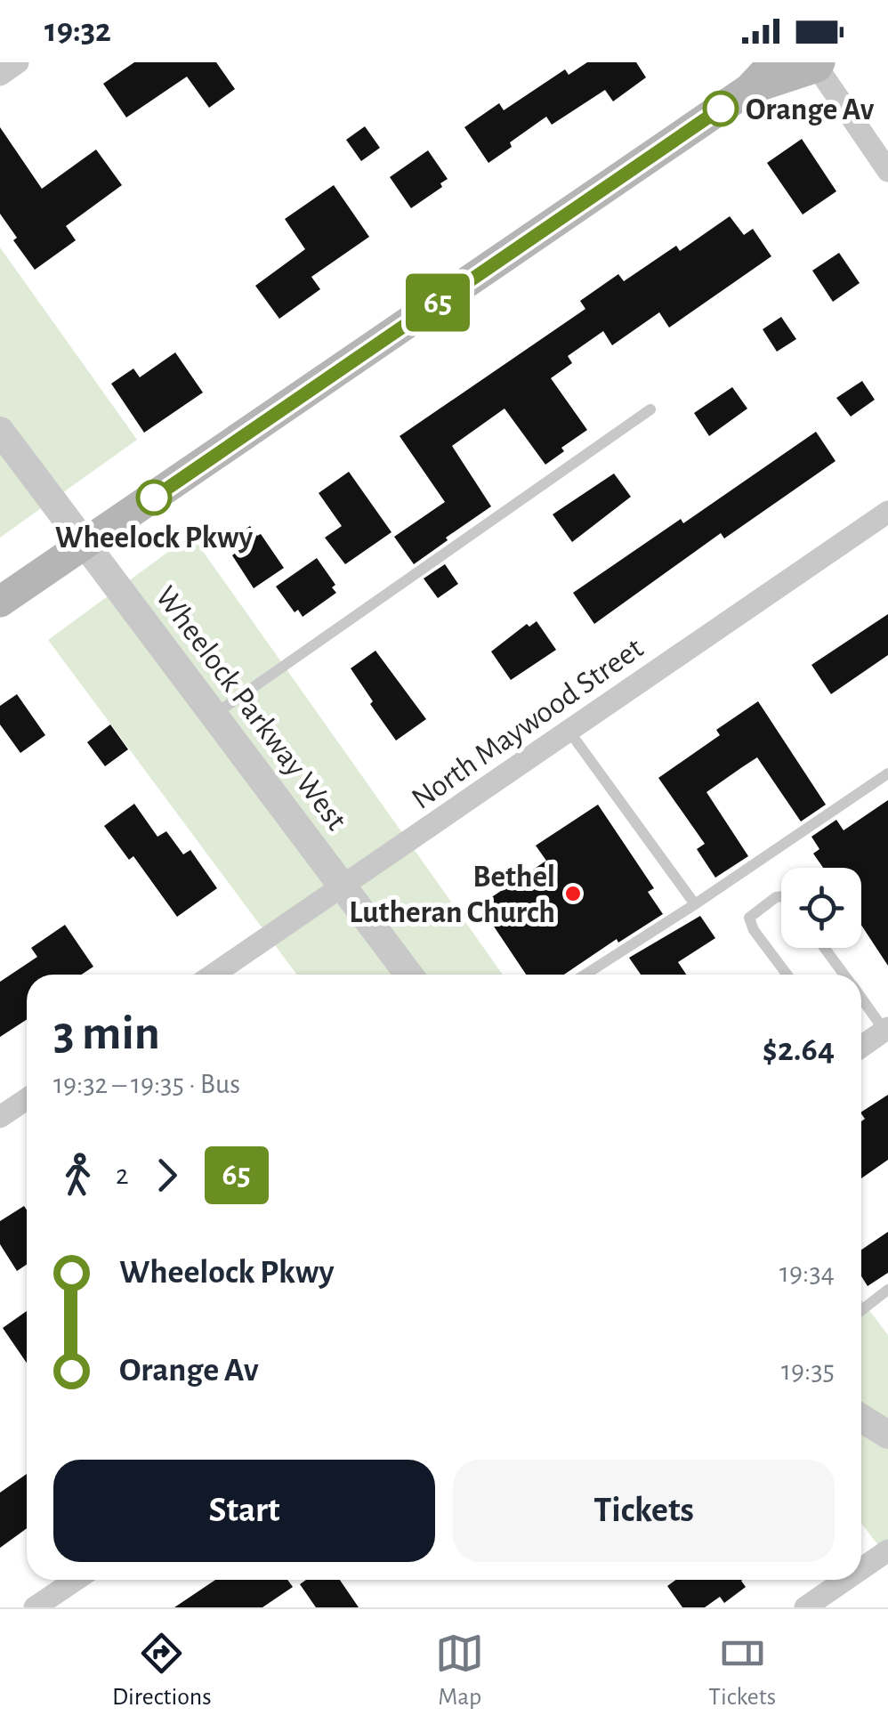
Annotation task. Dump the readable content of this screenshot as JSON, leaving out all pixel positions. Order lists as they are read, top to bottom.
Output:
{
  "streets": {
    "street": ["Wheelock Parkway West", "North Maywood Street"]
  },
  "crossings": [
    ["Wheelock Parkway West", "North Maywood Street"]
  ],
  "places": ["Orange Av", "Wheelock Pkwy", "Bethel Lutheran Church"],
  "lines": ["bus line 65"],
  "page": {
    "status": "19:32",
    "on_map": "65",
    "heading": ["3 min", "19:32 – 19:35 · Bus", "$2.64"],
    "legs": ["2", "65"],
    "list": [
      {
        "name": "Wheelock Pkwy",
        "value": "19:34"
      },
      {
        "name": "Orange Av",
        "value": "19:35"
      }
    ],
    "buttons": ["Start", "Tickets"],
    "tabs": ["Directions", "Map", "Tickets"]
  }
}
